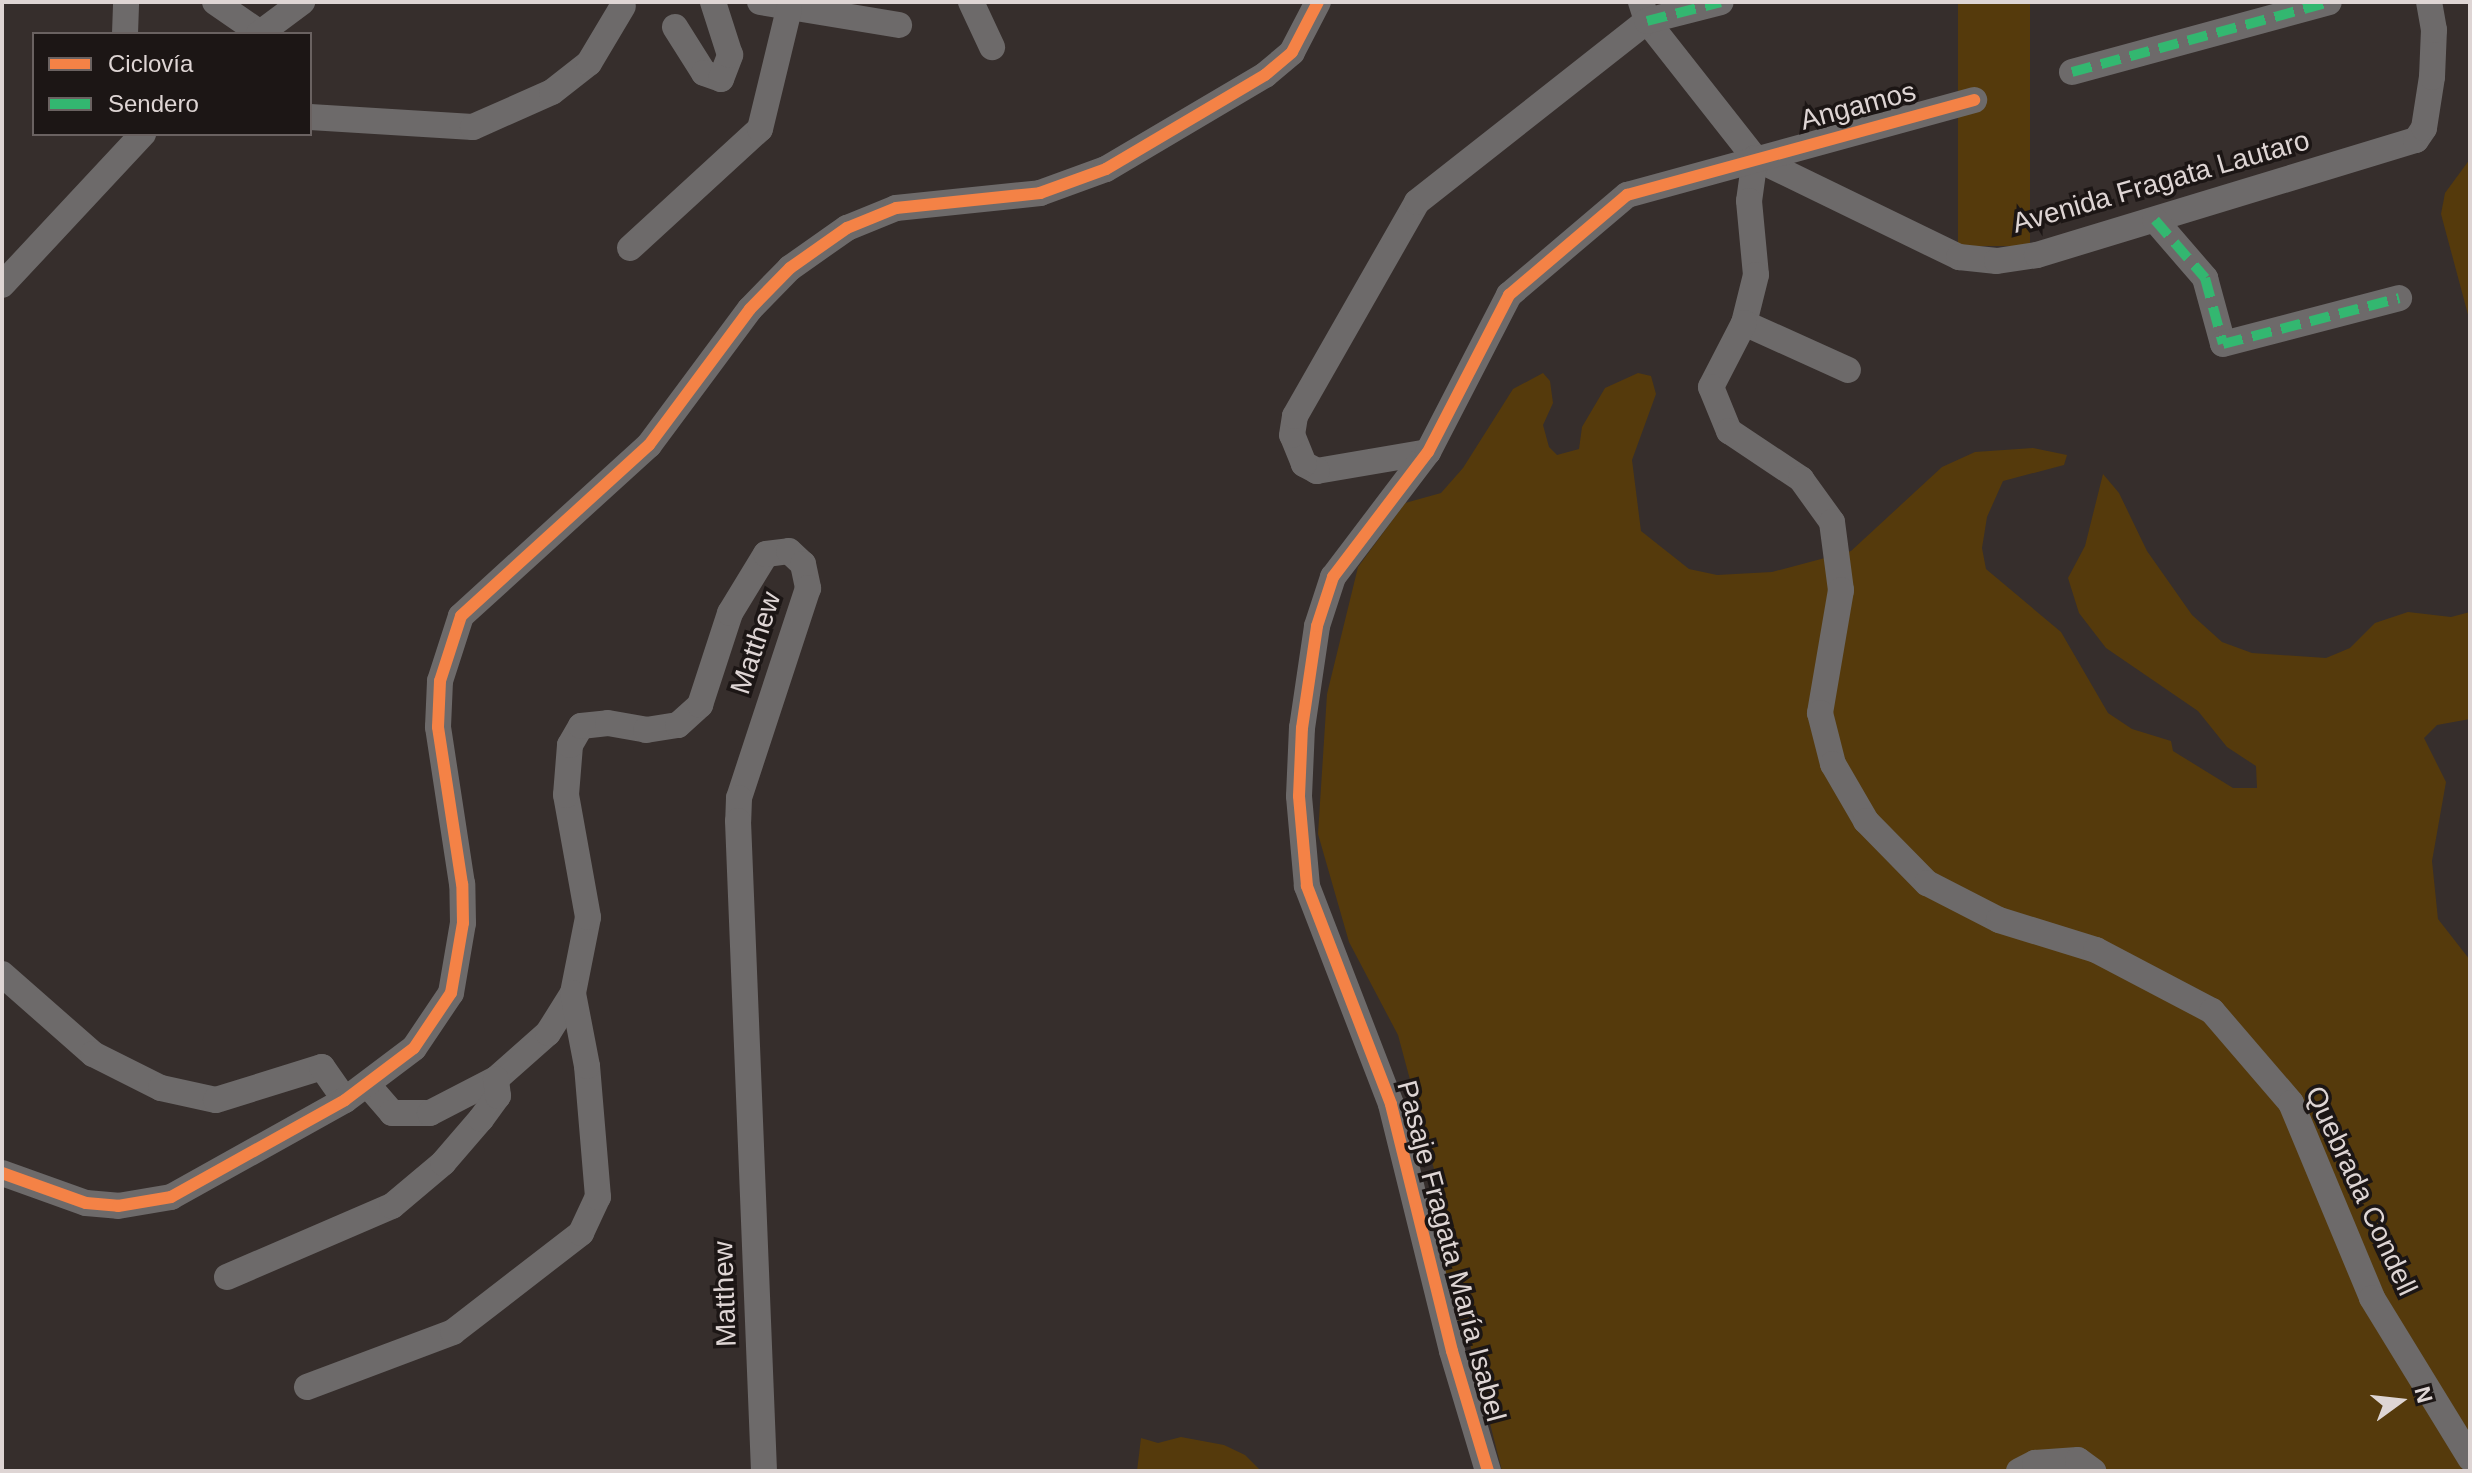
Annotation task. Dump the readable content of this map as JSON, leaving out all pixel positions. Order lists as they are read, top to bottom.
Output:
{
  "streets": {
    "street": [
      "Angamos",
      "Avenida Fragata Lautaro",
      "Matthew",
      "Quebrada Condell",
      "Pasaje Fragata María Isabel"
    ]
  },
  "crossings": [
    ["Angamos", "Avenida Fragata Lautaro"],
    ["Angamos", "Quebrada Condell"],
    ["Angamos", "Pasaje Fragata María Isabel"],
    ["Avenida Fragata Lautaro", "Quebrada Condell"],
    ["Avenida Fragata Lautaro", "Pasaje Fragata María Isabel"],
    ["Quebrada Condell", "Pasaje Fragata María Isabel"]
  ],
  "legend": ["Ciclovía", "Sendero"],
  "north": "right"
}
